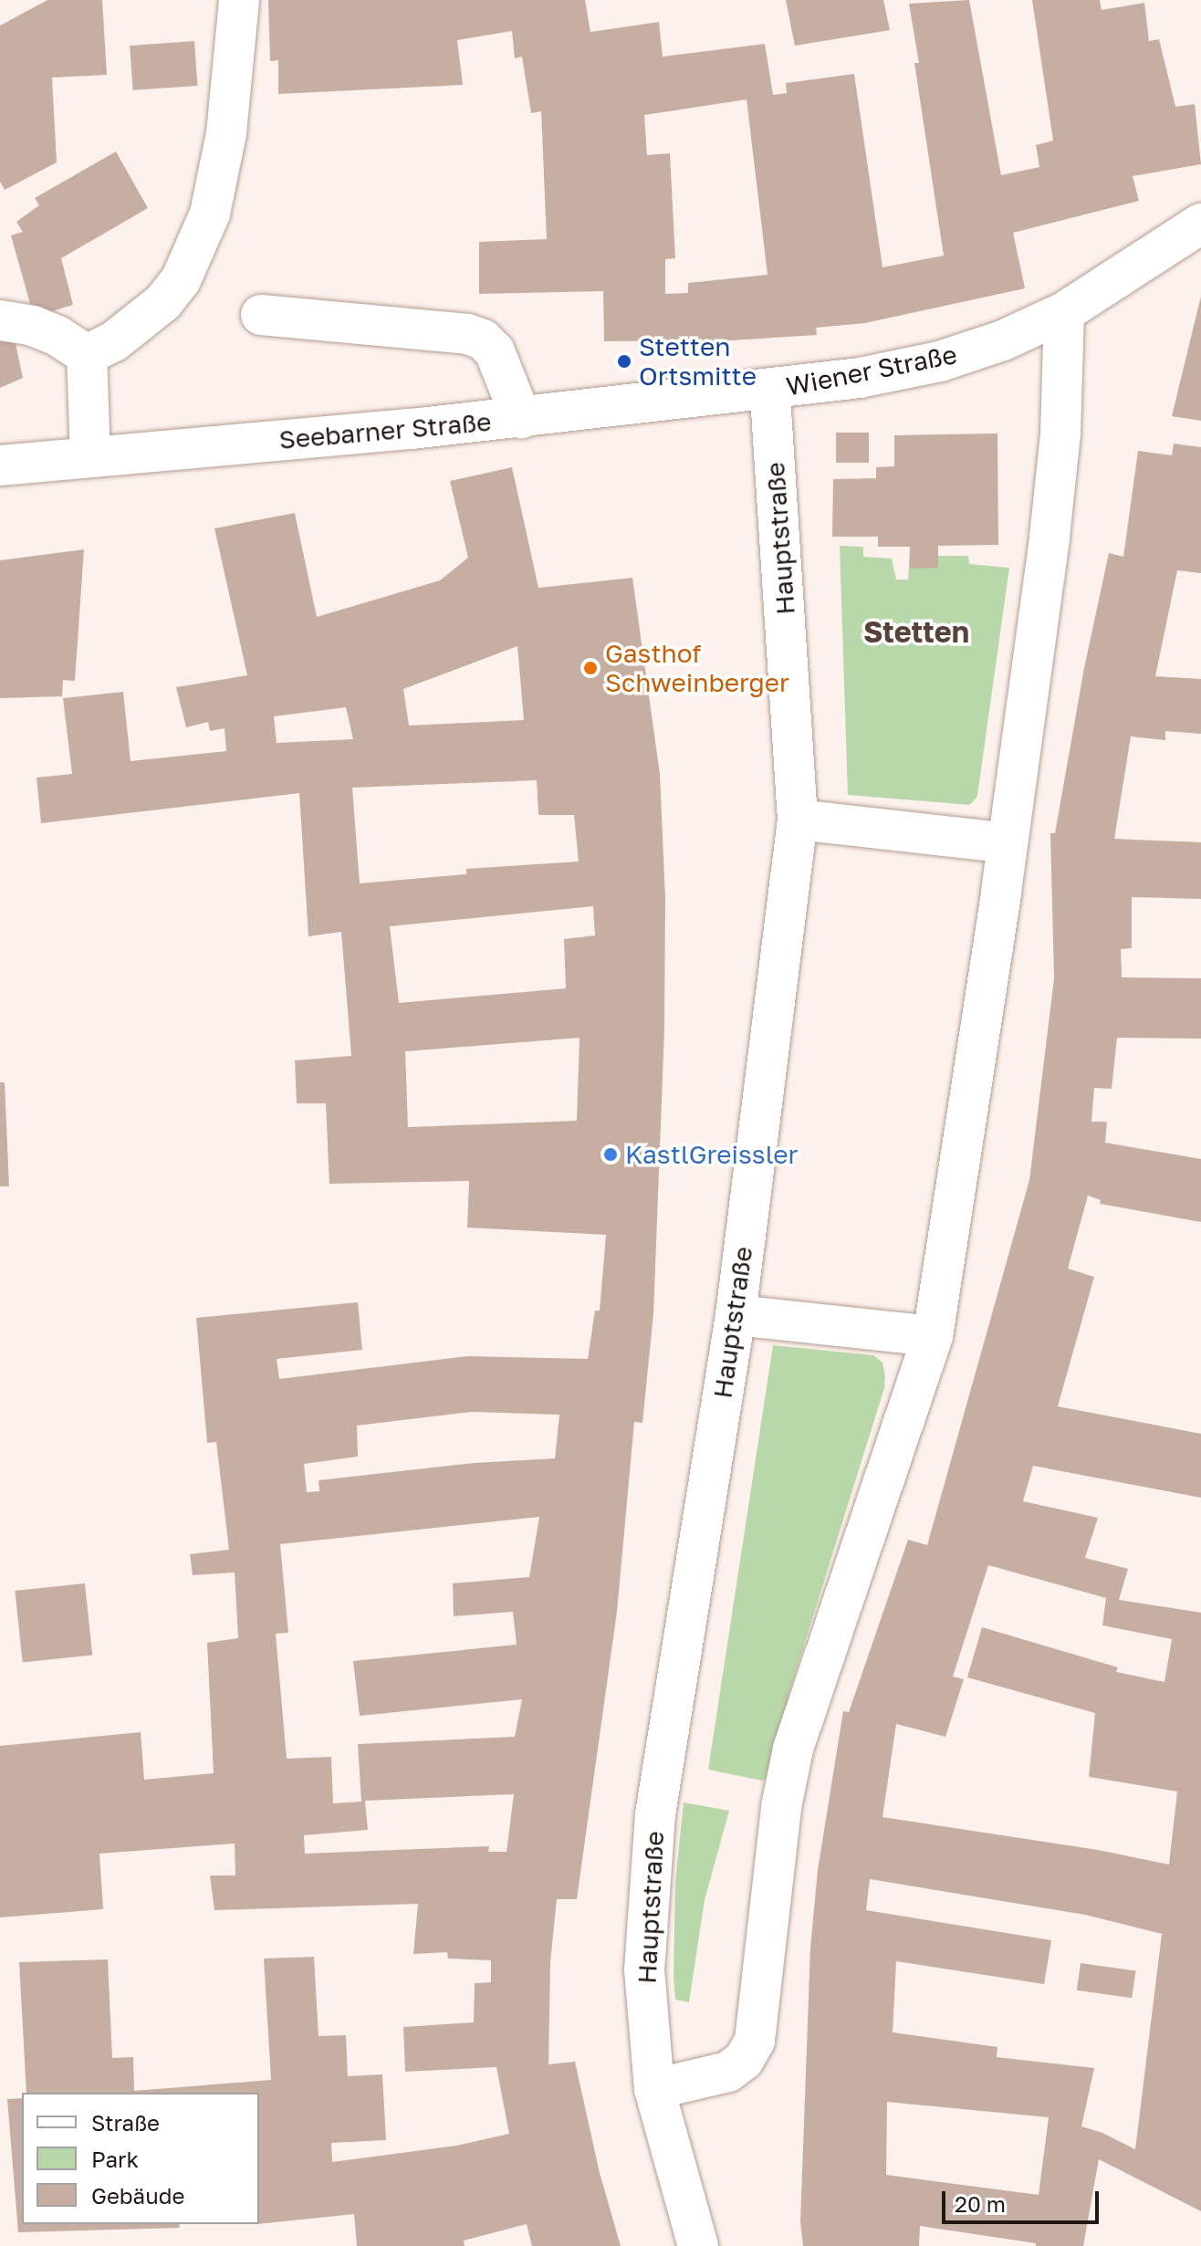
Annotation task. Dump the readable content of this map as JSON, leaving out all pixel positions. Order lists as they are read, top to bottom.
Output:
{
  "streets": {
    "main road": ["Wiener Straße", "Seebarner Straße", "Hauptstraße"]
  },
  "crossings": [
    ["Wiener Straße", "Seebarner Straße"],
    ["Wiener Straße", "Hauptstraße"],
    ["Seebarner Straße", "Hauptstraße"]
  ],
  "districts": ["Stetten"],
  "places": ["Stetten Ortsmitte", "Gasthof Schweinberger", "KastlGreissler"],
  "legend": ["Straße", "Park", "Gebäude"],
  "scale_bar": "20 m"
}
